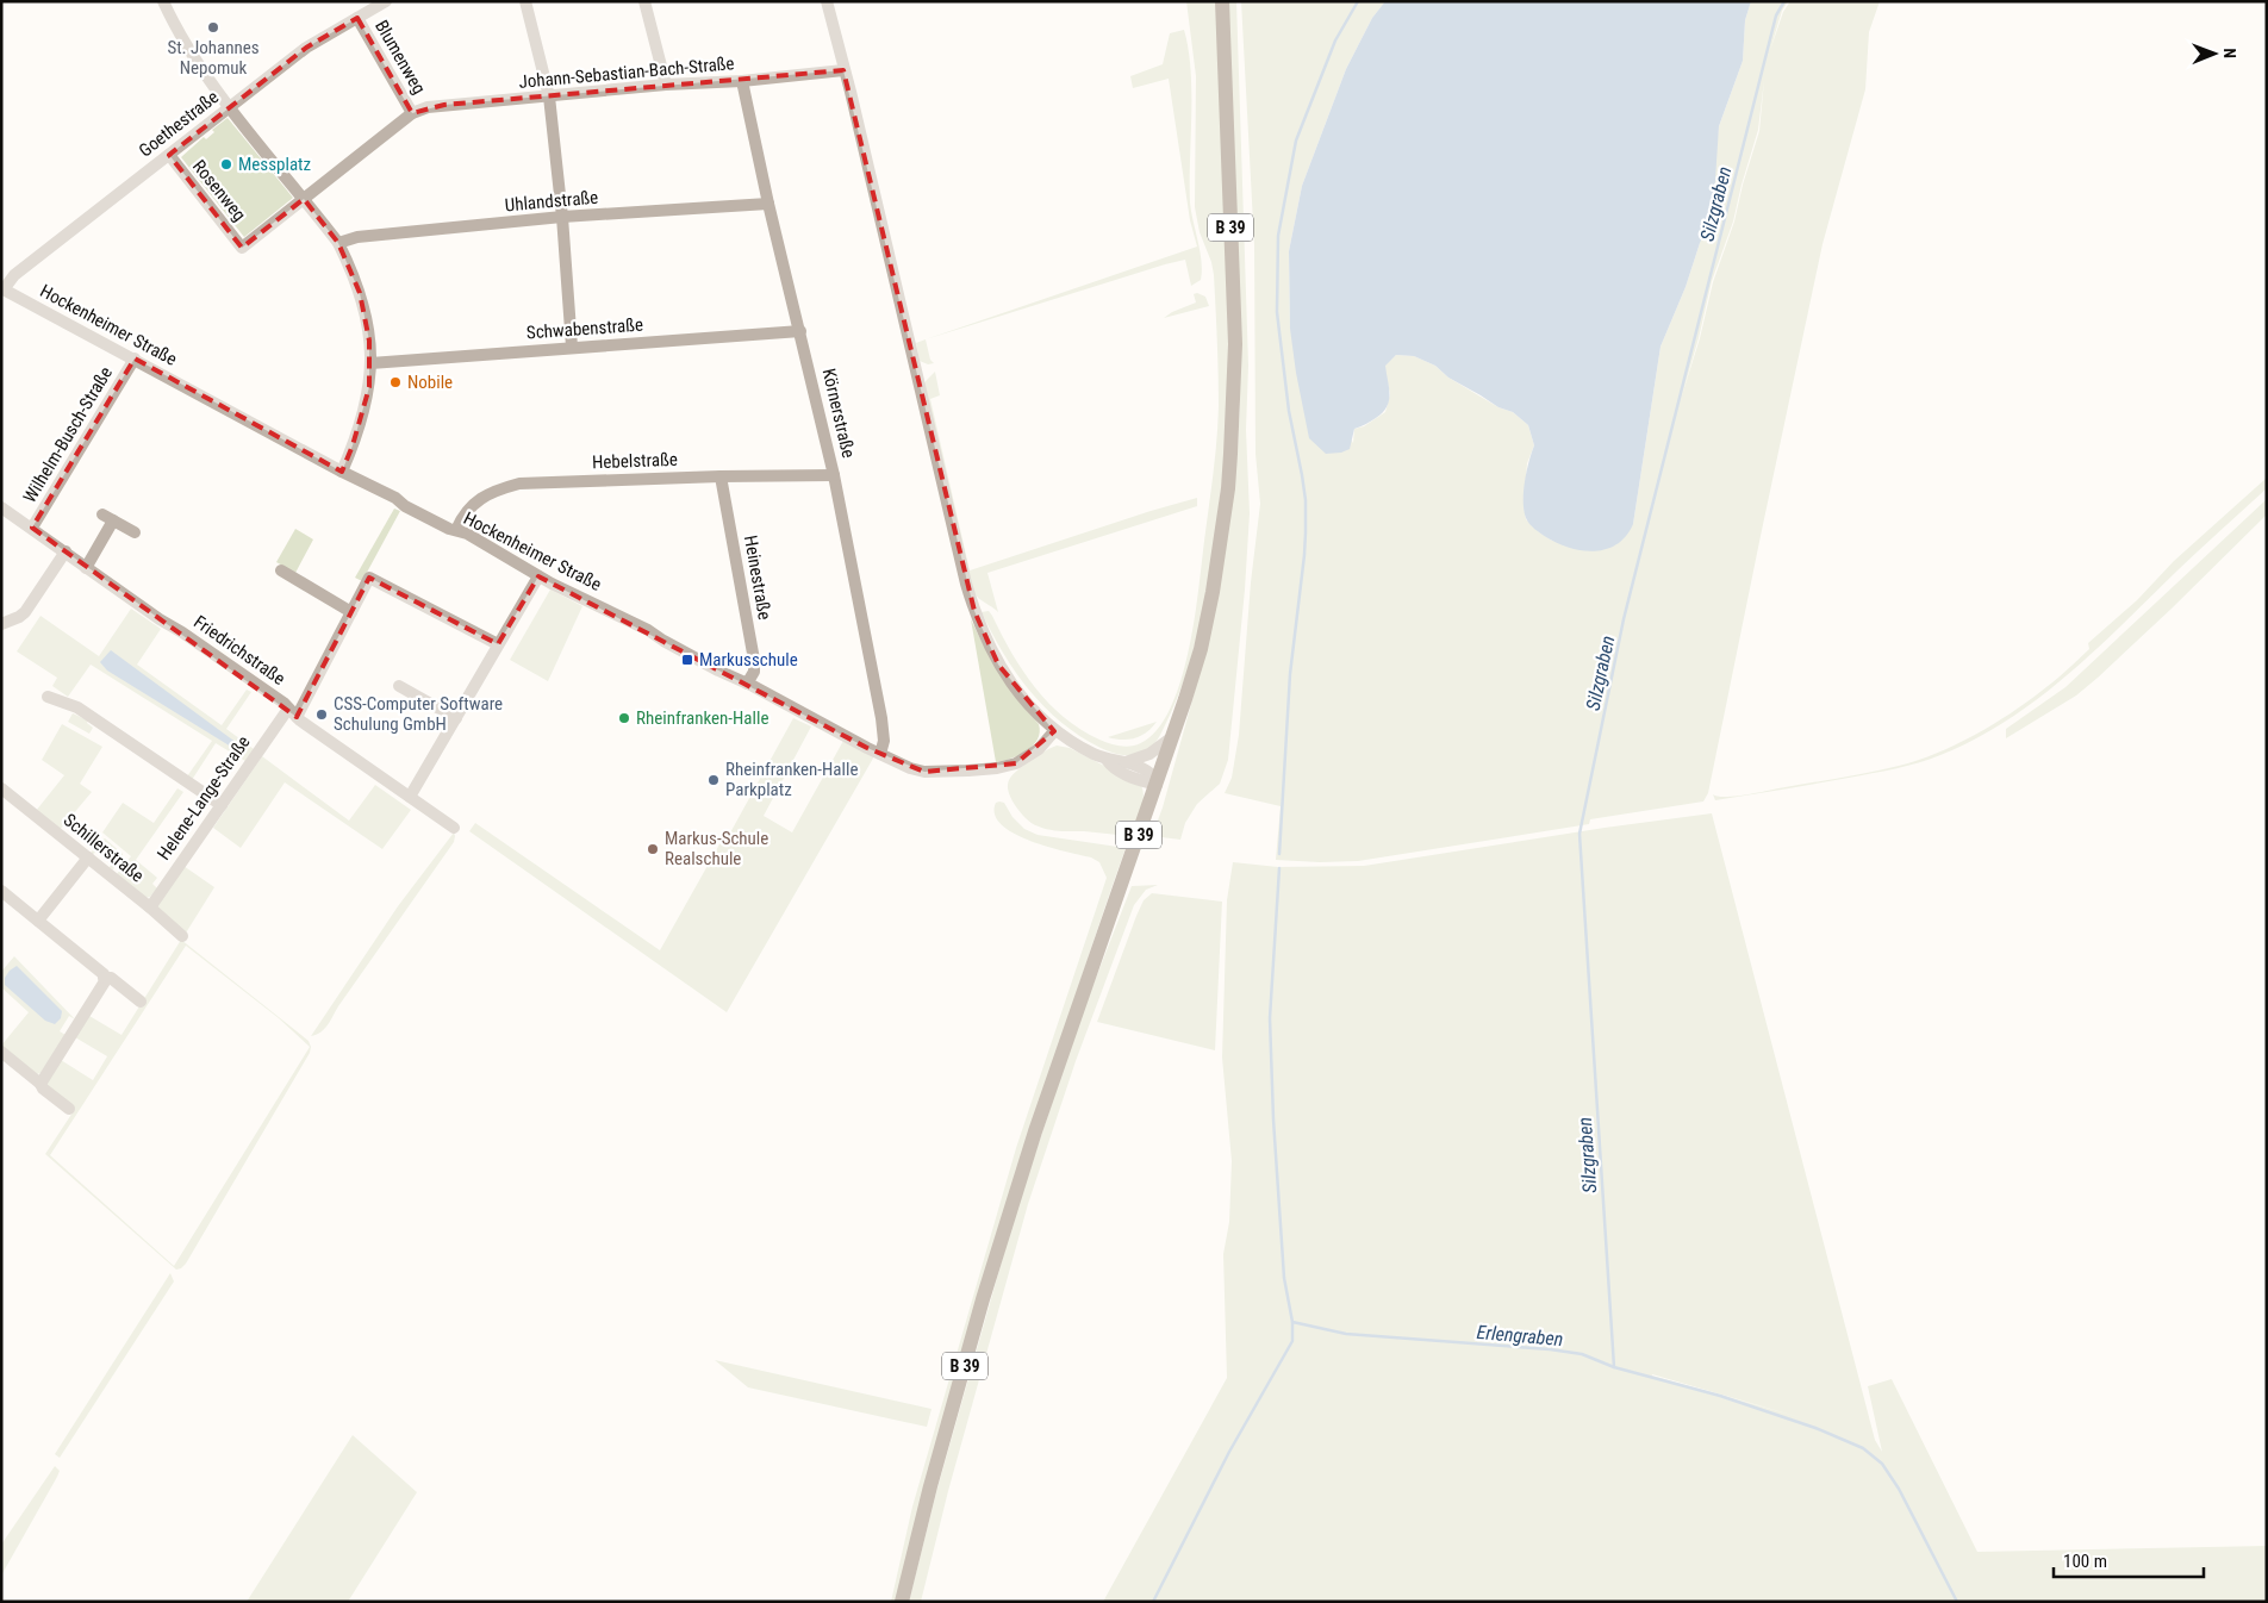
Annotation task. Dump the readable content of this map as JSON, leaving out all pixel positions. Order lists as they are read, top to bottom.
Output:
{
  "streets": {
    "main road": ["B 39"],
    "street": [
      "Blumenweg",
      "Johann-Sebastian-Bach-Straße",
      "Goethestraße",
      "Rosenweg",
      "Uhlandstraße",
      "Hockenheimer Straße",
      "Schwabenstraße",
      "Körnerstraße",
      "Wilhelm-Busch-Straße",
      "Hebelstraße",
      "Heinestraße",
      "Friedrichstraße",
      "Helene-Lange-Straße",
      "Schillerstraße"
    ]
  },
  "crossings": [
    ["Blumenweg", "Johann-Sebastian-Bach-Straße"],
    ["Blumenweg", "Goethestraße"],
    ["Johann-Sebastian-Bach-Straße", "Körnerstraße"],
    ["Goethestraße", "Rosenweg"],
    ["Goethestraße", "Hockenheimer Straße"],
    ["Uhlandstraße", "Körnerstraße"],
    ["Hockenheimer Straße", "Körnerstraße"],
    ["Hockenheimer Straße", "Wilhelm-Busch-Straße"],
    ["Hockenheimer Straße", "Hebelstraße"],
    ["Hockenheimer Straße", "Heinestraße"],
    ["Schwabenstraße", "Körnerstraße"],
    ["Körnerstraße", "Hebelstraße"],
    ["Wilhelm-Busch-Straße", "Friedrichstraße"],
    ["Hebelstraße", "Heinestraße"],
    ["Friedrichstraße", "Helene-Lange-Straße"],
    ["Helene-Lange-Straße", "Schillerstraße"]
  ],
  "water": ["Silzgraben", "Erlengraben"],
  "places": {
    "other": [
      "St. Johannes Nepomuk",
      "Messplatz",
      "Nobile",
      "CSS-Computer Software Schulung GmbH",
      "Rheinfranken-Halle",
      "Rheinfranken-Halle Parkplatz",
      "Markus-Schule Realschule"
    ],
    "transit": ["Markusschule"]
  },
  "scale_bar": "100 m",
  "north": "right"
}
